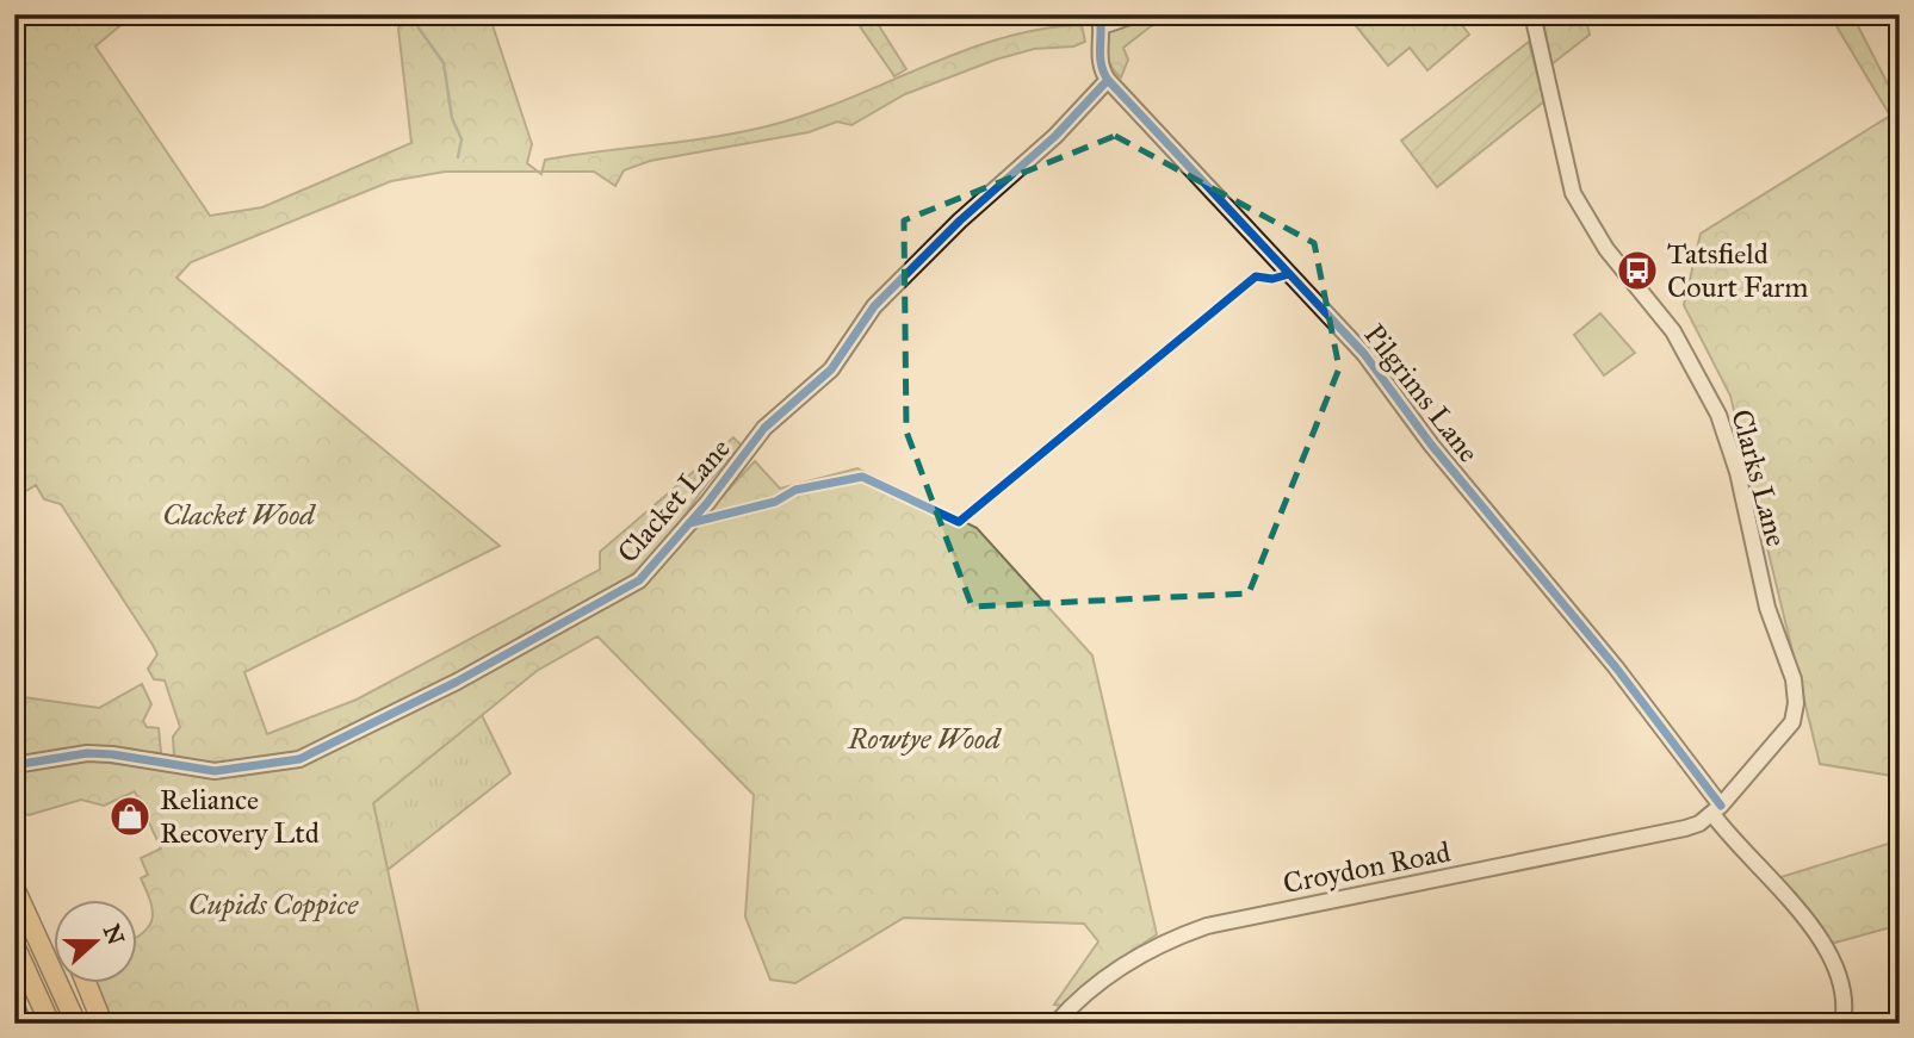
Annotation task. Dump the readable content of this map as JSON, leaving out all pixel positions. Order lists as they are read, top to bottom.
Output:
{
  "streets": {
    "street": [
      "Pilgrims Lane",
      "Clarks Lane",
      "Clacket Lane",
      "Croydon Road"
    ]
  },
  "crossings": [
    ["Pilgrims Lane", "Clarks Lane"],
    ["Pilgrims Lane", "Clacket Lane"],
    ["Pilgrims Lane", "Croydon Road"],
    ["Clarks Lane", "Croydon Road"]
  ],
  "parks": ["Clacket Wood", "Rowtye Wood", "Cupids Coppice"],
  "places": {
    "bus stop": ["Tatsfield Court Farm"],
    "shop": ["Reliance Recovery Ltd"]
  },
  "north": "right"
}
